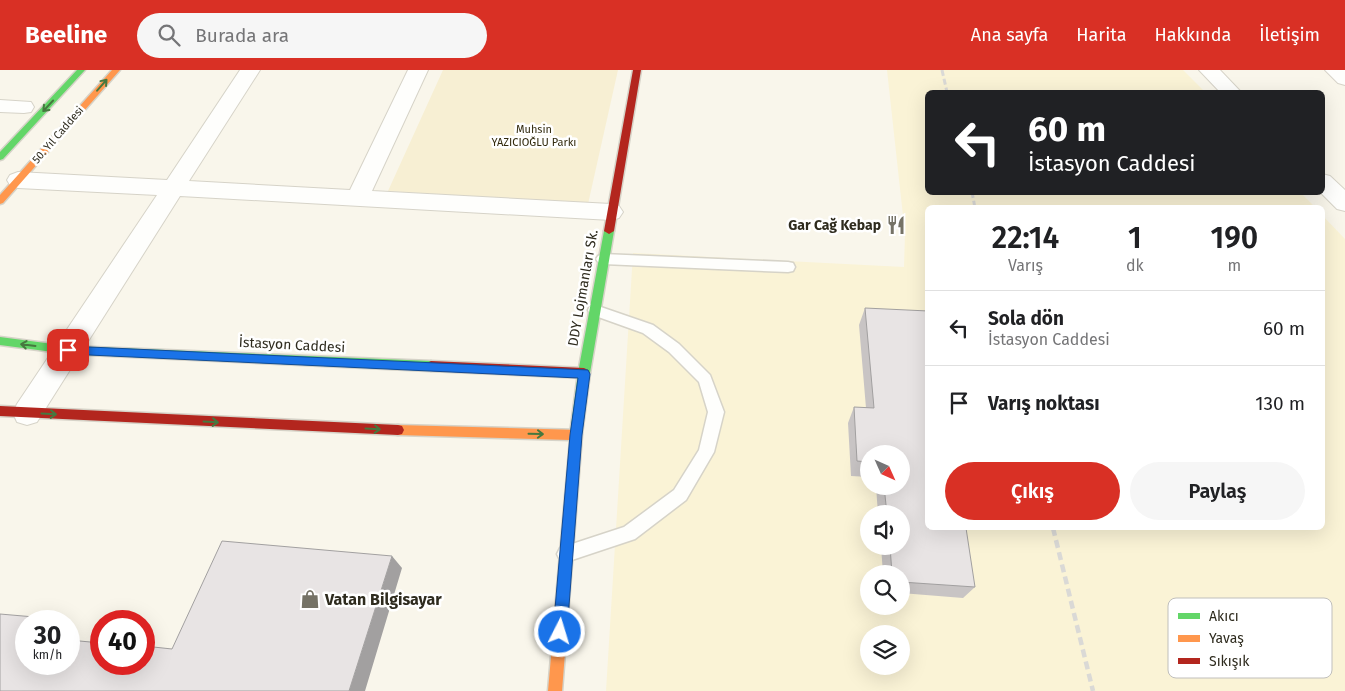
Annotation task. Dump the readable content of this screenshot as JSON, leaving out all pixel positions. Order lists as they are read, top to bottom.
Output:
{
  "streets": {
    "street": ["50. Yıl Caddesi", "DDY Lojmanları Sk.", "İstasyon Caddesi"]
  },
  "crossings": [
    ["DDY Lojmanları Sk.", "İstasyon Caddesi"]
  ],
  "parks": ["Muhsin YAZICIOĞLU Parkı"],
  "places": {
    "restaurant": ["Gar Cağ Kebap"],
    "shop": ["Vatan Bilgisayar"]
  },
  "legend": ["Akıcı", "Yavaş", "Sıkışık"],
  "north": "bottom right",
  "page": {
    "header": "Beeline",
    "search": "Burada ara",
    "nav": [
      "Ana sayfa",
      "Harita",
      "Hakkında",
      "İletişim"
    ],
    "turn": ["60 m", "İstasyon Caddesi"],
    "eta": [
      "22:14",
      "Varış",
      "1",
      "dk",
      "190",
      "m"
    ],
    "list": [
      {
        "name": "Sola dön",
        "note": "İstasyon Caddesi",
        "value": "60 m"
      },
      {
        "name": "Varış noktası",
        "value": "130 m"
      }
    ],
    "buttons": ["Çıkış", "Paylaş"],
    "speed": "30 km/h",
    "limit": "40"
  }
}
